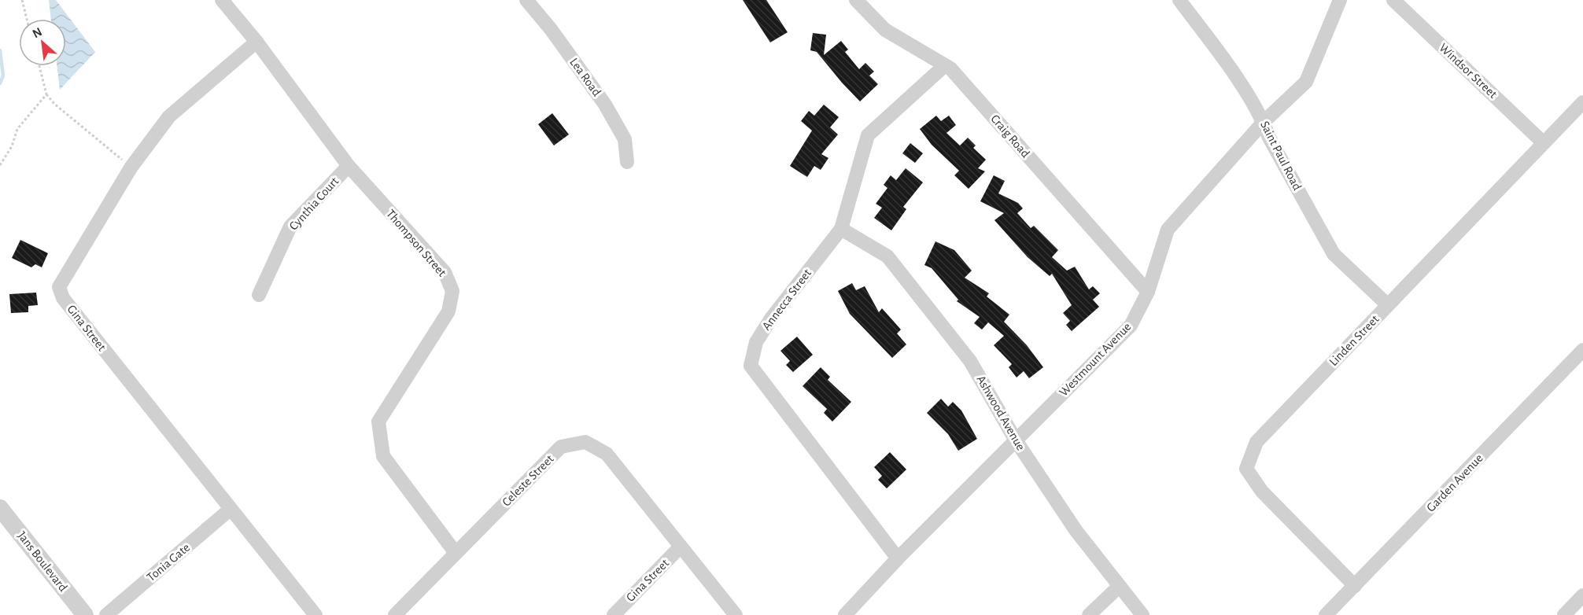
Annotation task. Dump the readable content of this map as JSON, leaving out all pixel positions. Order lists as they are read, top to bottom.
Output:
{
  "streets": {
    "street": [
      "Windsor Street",
      "Lea Road",
      "Craig Road",
      "Saint Paul Road",
      "Cynthia Court",
      "Thompson Street",
      "Annecca Street",
      "Gina Street",
      "Linden Street",
      "Westmount Avenue",
      "Ashwood Avenue",
      "Celeste Street",
      "Garden Avenue",
      "Jans Boulevard",
      "Tonia Gate"
    ]
  },
  "crossings": [
    ["Windsor Street", "Linden Street"],
    ["Craig Road", "Annecca Street"],
    ["Craig Road", "Westmount Avenue"],
    ["Saint Paul Road", "Linden Street"],
    ["Saint Paul Road", "Westmount Avenue"],
    ["Cynthia Court", "Thompson Street"],
    ["Thompson Street", "Gina Street"],
    ["Thompson Street", "Celeste Street"],
    ["Annecca Street", "Westmount Avenue"],
    ["Annecca Street", "Ashwood Avenue"],
    ["Gina Street", "Celeste Street"],
    ["Gina Street", "Tonia Gate"],
    ["Linden Street", "Garden Avenue"],
    ["Westmount Avenue", "Ashwood Avenue"]
  ],
  "north": "top left"
}
